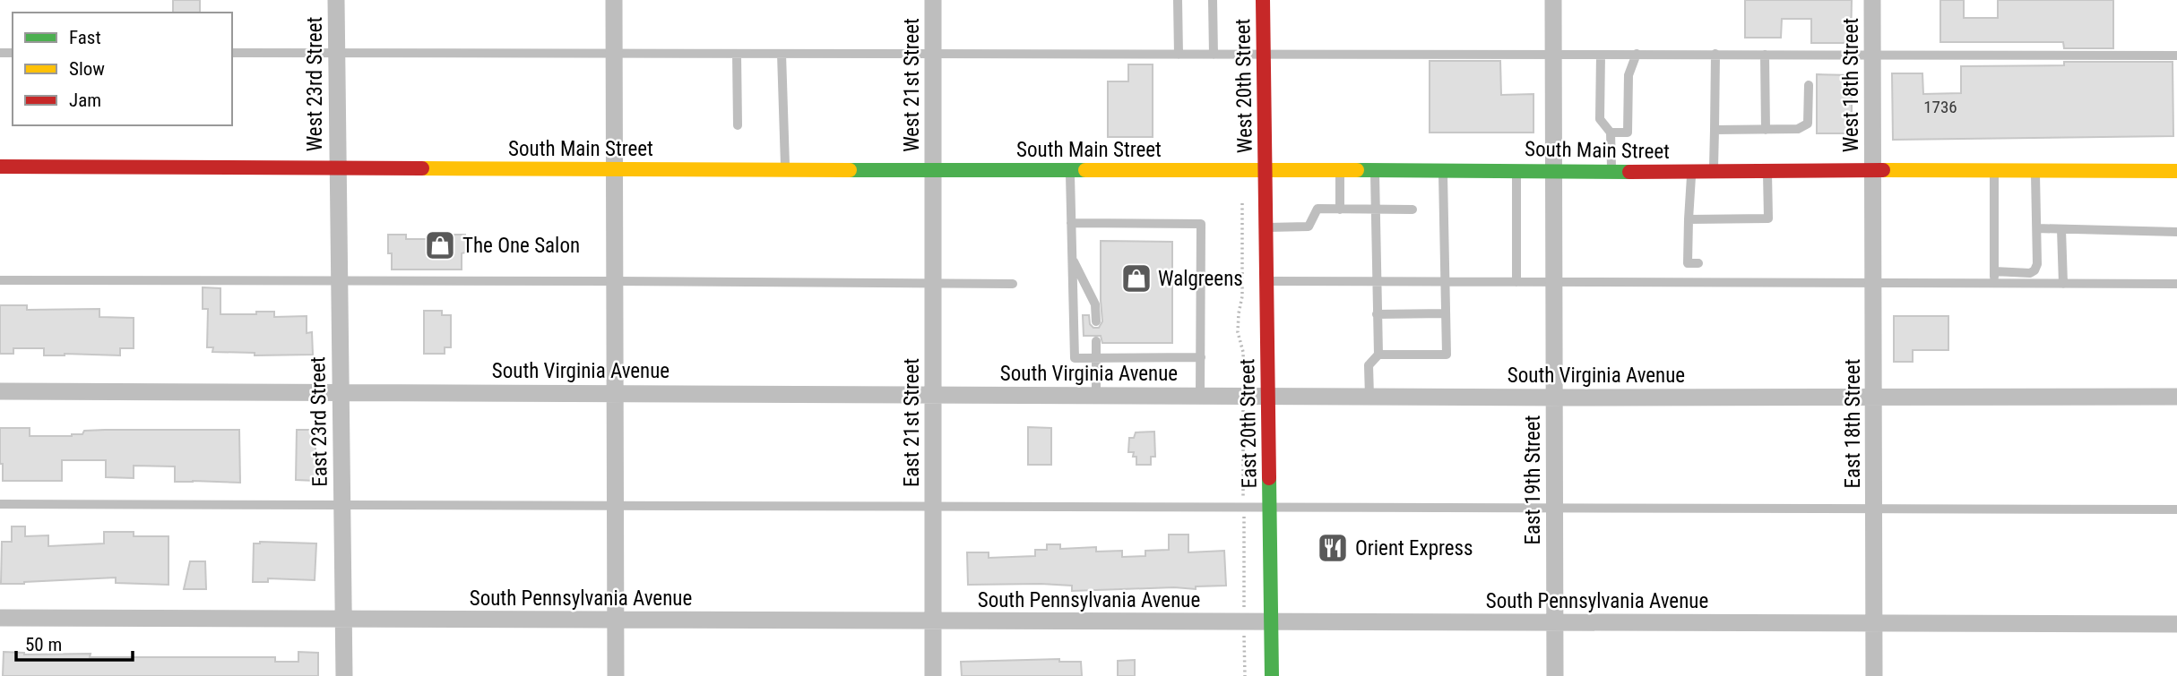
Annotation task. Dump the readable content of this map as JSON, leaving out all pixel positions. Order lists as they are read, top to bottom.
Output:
{
  "streets": {
    "main road": ["West 20th Street", "South Main Street", "East 20th Street"],
    "street": [
      "West 23rd Street",
      "West 21st Street",
      "West 18th Street",
      "South Virginia Avenue",
      "East 23rd Street",
      "East 21st Street",
      "East 18th Street",
      "East 19th Street",
      "South Pennsylvania Avenue"
    ]
  },
  "crossings": [
    ["West 23rd Street", "South Main Street"],
    ["West 23rd Street", "East 23rd Street"],
    ["West 21st Street", "South Main Street"],
    ["West 21st Street", "East 21st Street"],
    ["West 18th Street", "South Main Street"],
    ["West 18th Street", "East 18th Street"],
    ["West 20th Street", "South Main Street"],
    ["West 20th Street", "East 20th Street"],
    ["South Main Street", "East 23rd Street"],
    ["South Main Street", "East 21st Street"],
    ["South Main Street", "East 20th Street"],
    ["South Main Street", "East 18th Street"],
    ["South Main Street", "East 19th Street"],
    ["South Virginia Avenue", "East 23rd Street"],
    ["South Virginia Avenue", "East 21st Street"],
    ["South Virginia Avenue", "East 20th Street"],
    ["South Virginia Avenue", "East 18th Street"],
    ["South Virginia Avenue", "East 19th Street"],
    ["East 23rd Street", "South Pennsylvania Avenue"],
    ["East 21st Street", "South Pennsylvania Avenue"],
    ["East 20th Street", "South Pennsylvania Avenue"],
    ["East 18th Street", "South Pennsylvania Avenue"],
    ["East 19th Street", "South Pennsylvania Avenue"]
  ],
  "places": {
    "shop": ["The One Salon", "Walgreens"],
    "restaurant": ["Orient Express"]
  },
  "house_numbers": ["1736"],
  "legend": ["Fast", "Slow", "Jam"],
  "scale_bar": "50 m"
}
